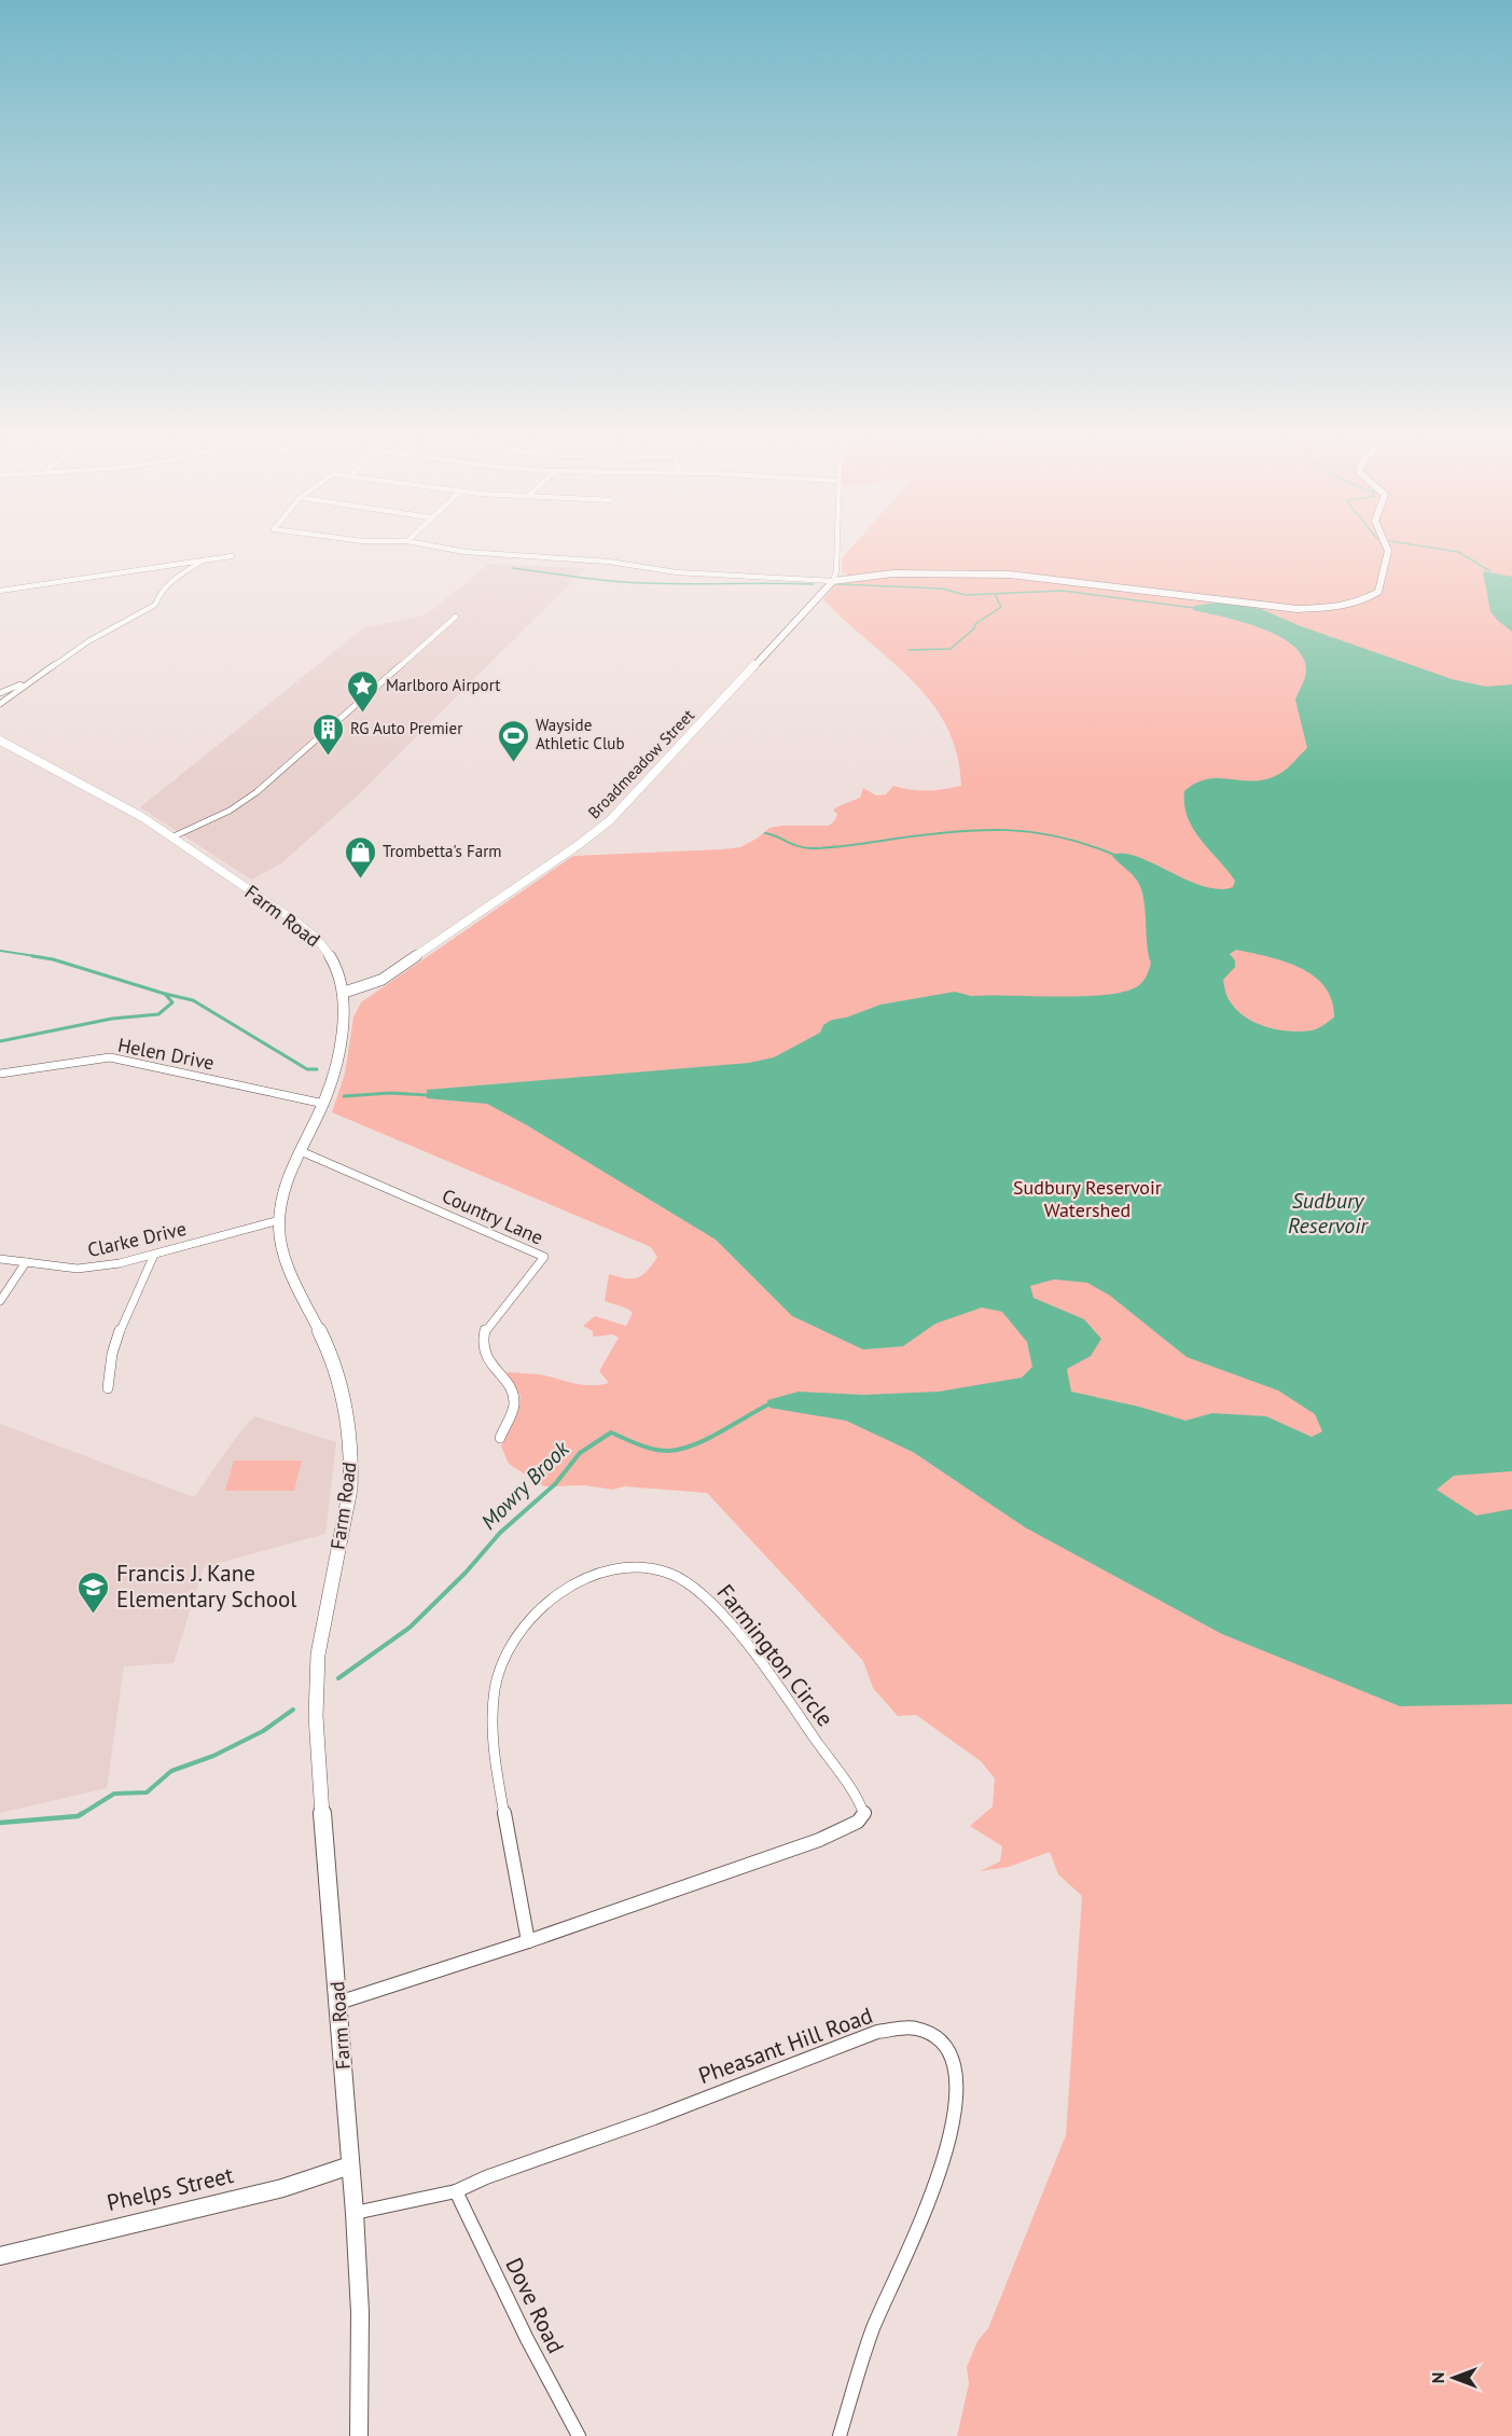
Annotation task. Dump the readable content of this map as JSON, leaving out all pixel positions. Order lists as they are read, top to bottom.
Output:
{
  "streets": {
    "street": [
      "Broadmeadow Street",
      "Farm Road",
      "Helen Drive",
      "Country Lane",
      "Clarke Drive",
      "Farmington Circle",
      "Pheasant Hill Road",
      "Phelps Street",
      "Dove Road"
    ]
  },
  "crossings": [
    ["Broadmeadow Street", "Farm Road"],
    ["Farm Road", "Helen Drive"],
    ["Farm Road", "Country Lane"],
    ["Farm Road", "Clarke Drive"],
    ["Farm Road", "Farmington Circle"],
    ["Farm Road", "Pheasant Hill Road"],
    ["Farm Road", "Phelps Street"],
    ["Pheasant Hill Road", "Dove Road"]
  ],
  "water": ["Sudbury Reservoir", "Mowry Brook"],
  "parks": ["Sudbury Reservoir Watershed"],
  "places": {
    "place": ["Marlboro Airport"],
    "building": ["RG Auto Premier"],
    "sports": ["Wayside Athletic Club"],
    "shop": ["Trombetta's Farm"],
    "school or university": ["Francis J. Kane Elementary School"]
  },
  "north": "left"
}
